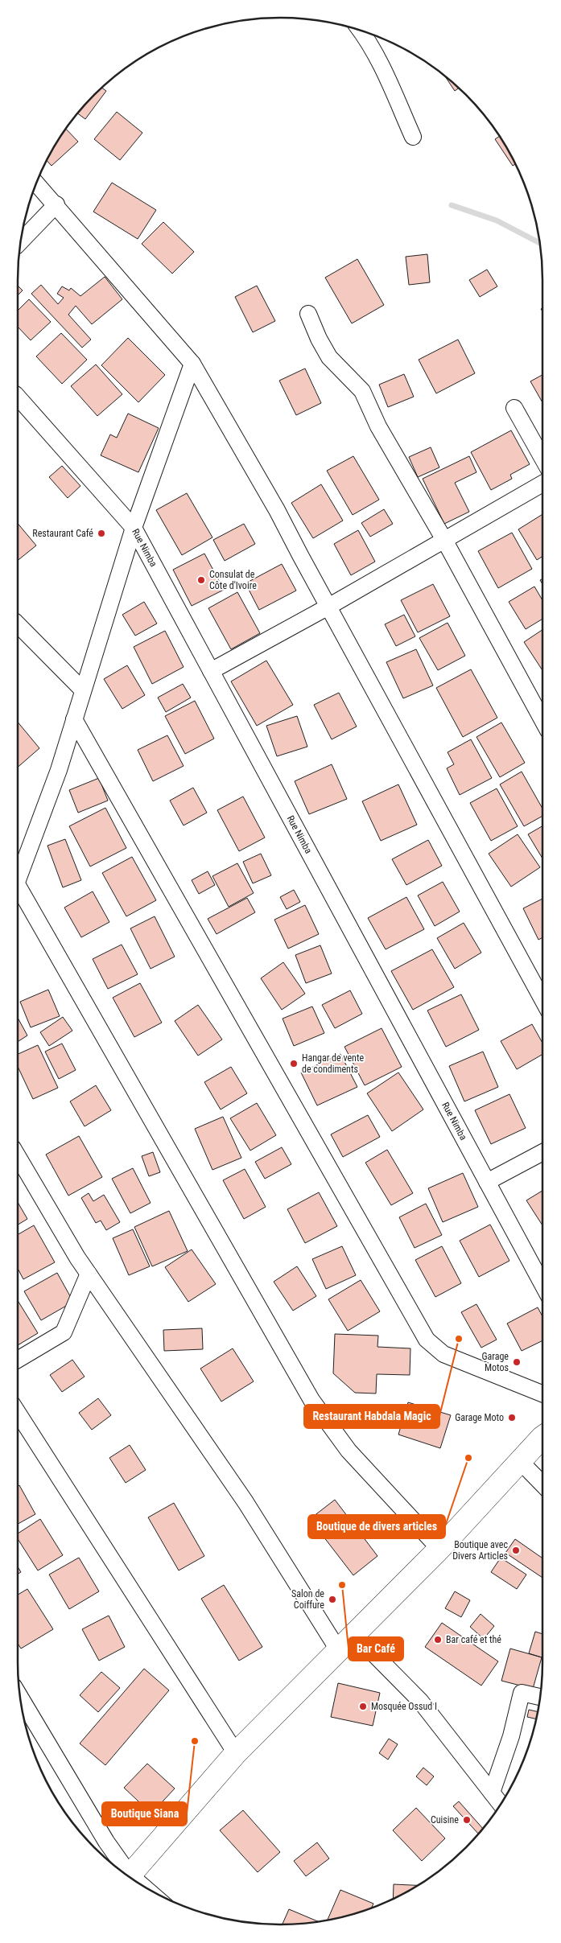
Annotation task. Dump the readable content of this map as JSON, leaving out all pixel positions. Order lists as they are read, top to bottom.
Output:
{
  "streets": {
    "street": ["Rue Nimba"]
  },
  "places": [
    "Restaurant Café",
    "Consulat de Côte d'Ivoire",
    "Hangar de vente de condiments",
    "Restaurant Habdala Magic",
    "Garage Motos",
    "Garage Moto",
    "Boutique de divers articles",
    "Boutique avec Divers Articles",
    "Bar Café",
    "Salon de Coiffure",
    "Bar café et thé",
    "Mosquée Ossud I",
    "Boutique Siana",
    "Cuisine"
  ]
}
